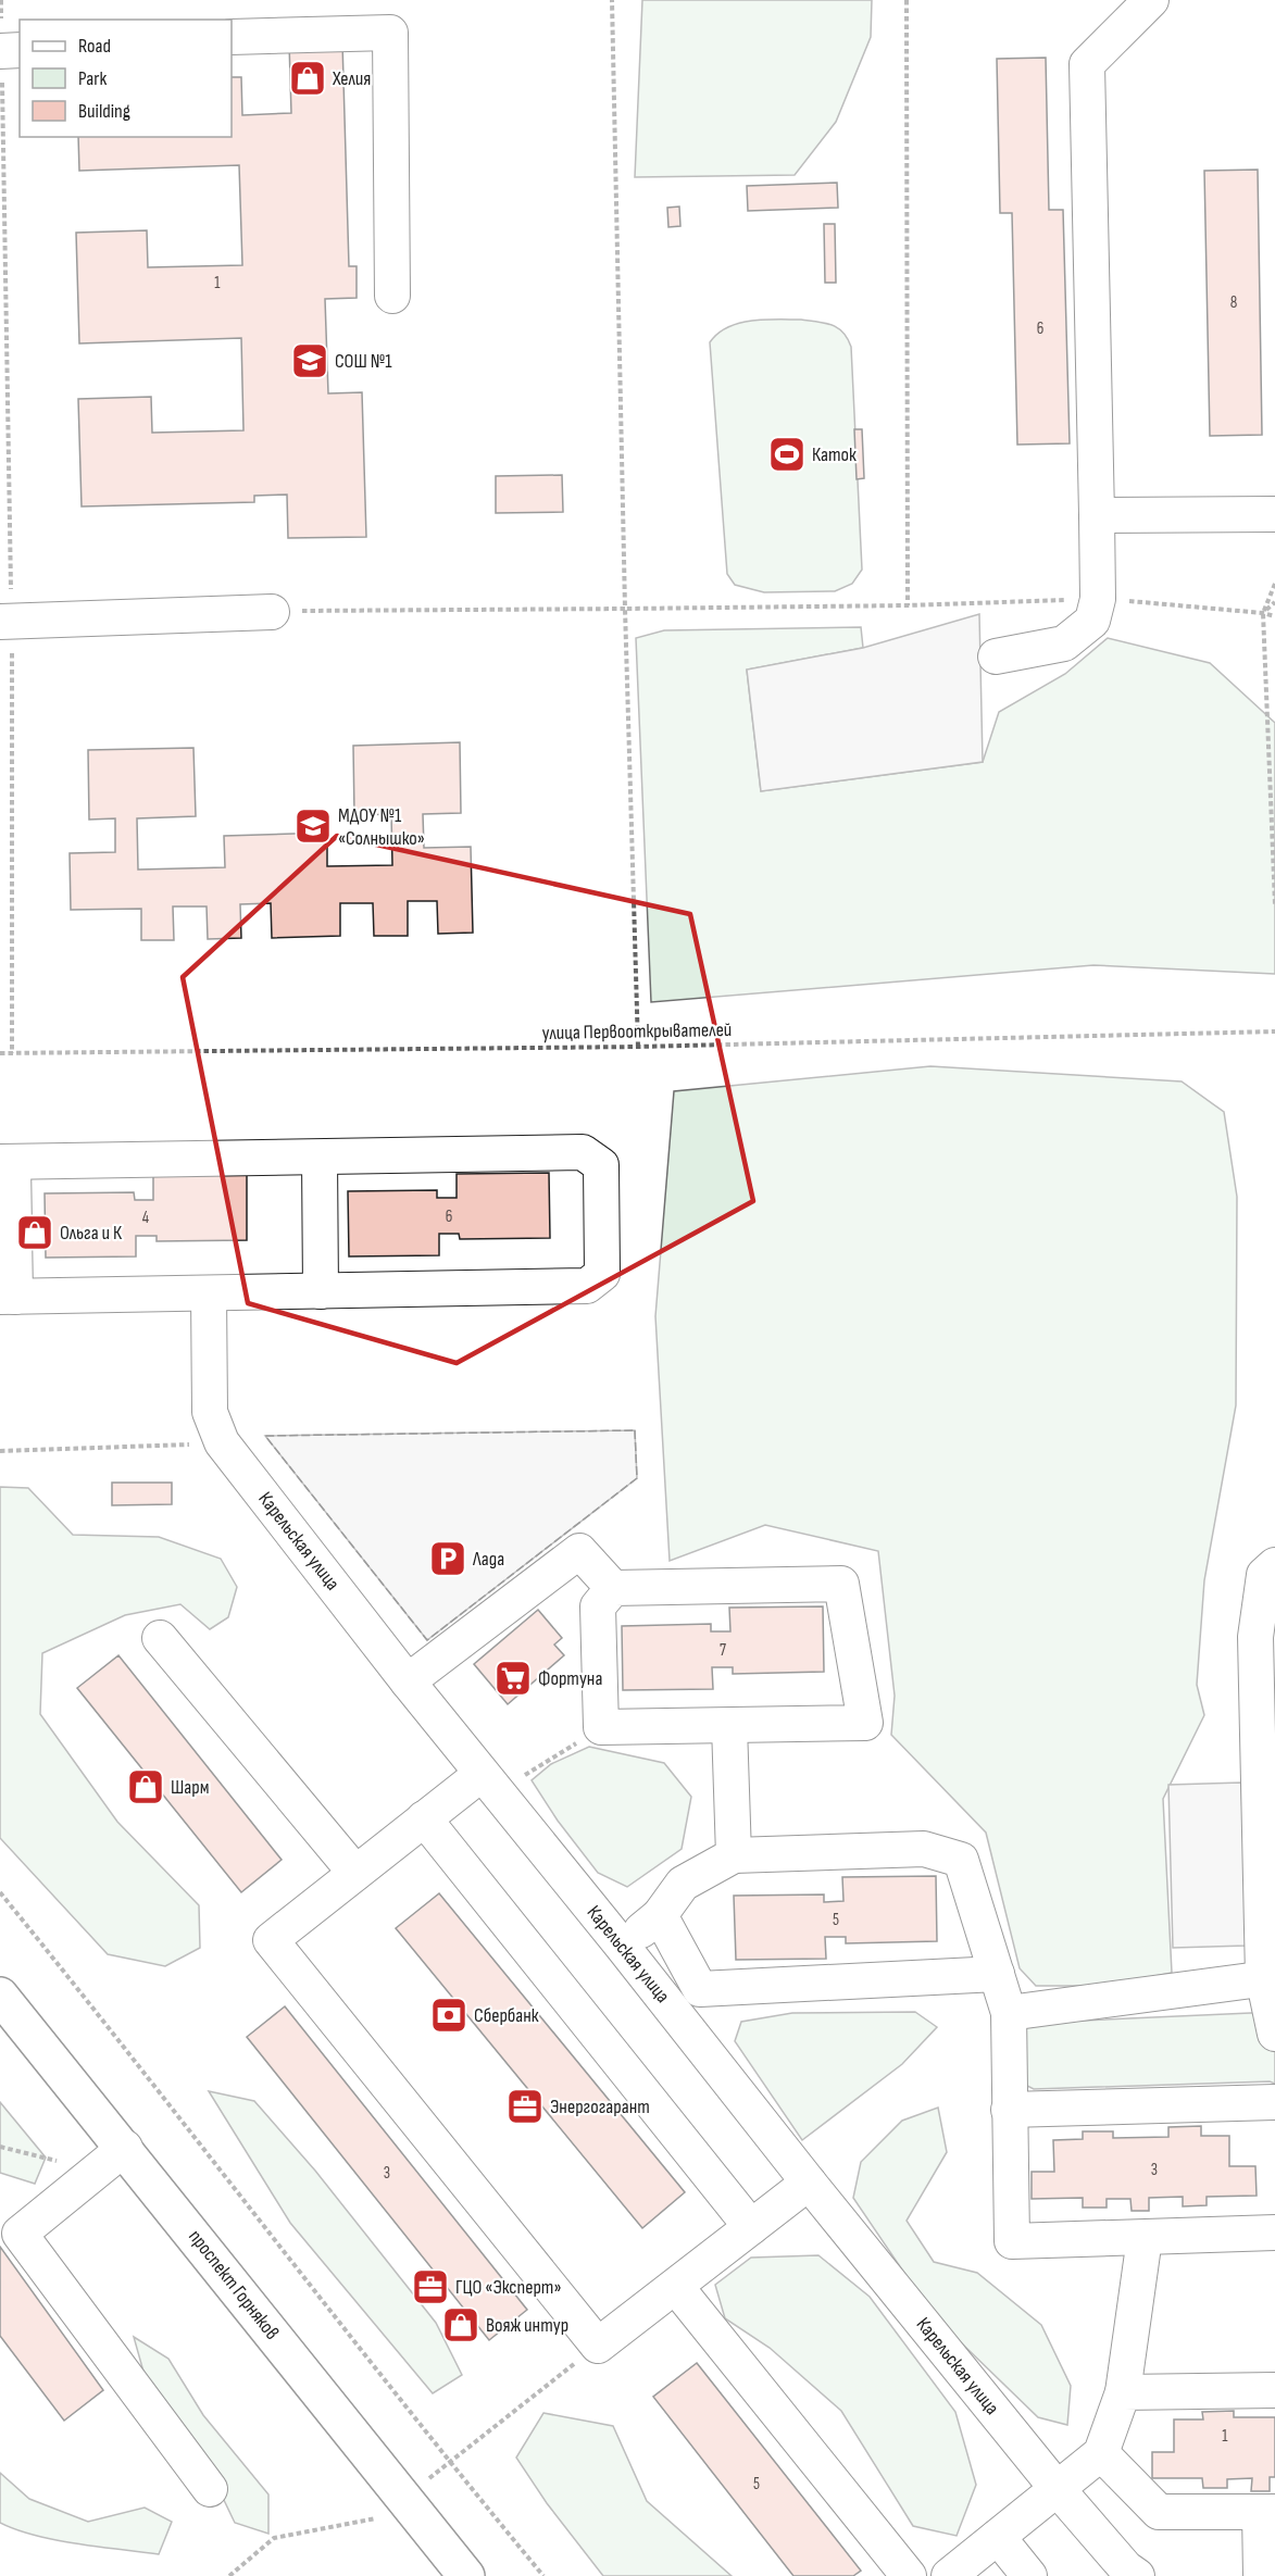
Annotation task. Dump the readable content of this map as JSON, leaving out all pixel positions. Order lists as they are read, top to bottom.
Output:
{
  "streets": {
    "main road": ["проспект Горняков"],
    "street": ["Карельская улица"],
    "path": ["улица Первооткрывателей"]
  },
  "places": {
    "shop": [
      "Хелия",
      "Ольга и К",
      "Шарм",
      "Вояж интур"
    ],
    "school or university": ["СОШ №1", "МДОУ №1 «Солнышко»"],
    "sports": ["Каток"],
    "parking": ["Лада"],
    "supermarket": ["Фортуна"],
    "bank": ["Сбербанк"],
    "office": ["Энергогарант", "ГЦО «Эксперт»"]
  },
  "house_numbers": [
    "1",
    "8",
    "6",
    "6",
    "4",
    "7",
    "5",
    "3",
    "3",
    "1",
    "5"
  ],
  "legend": ["Road", "Park", "Building"]
}
